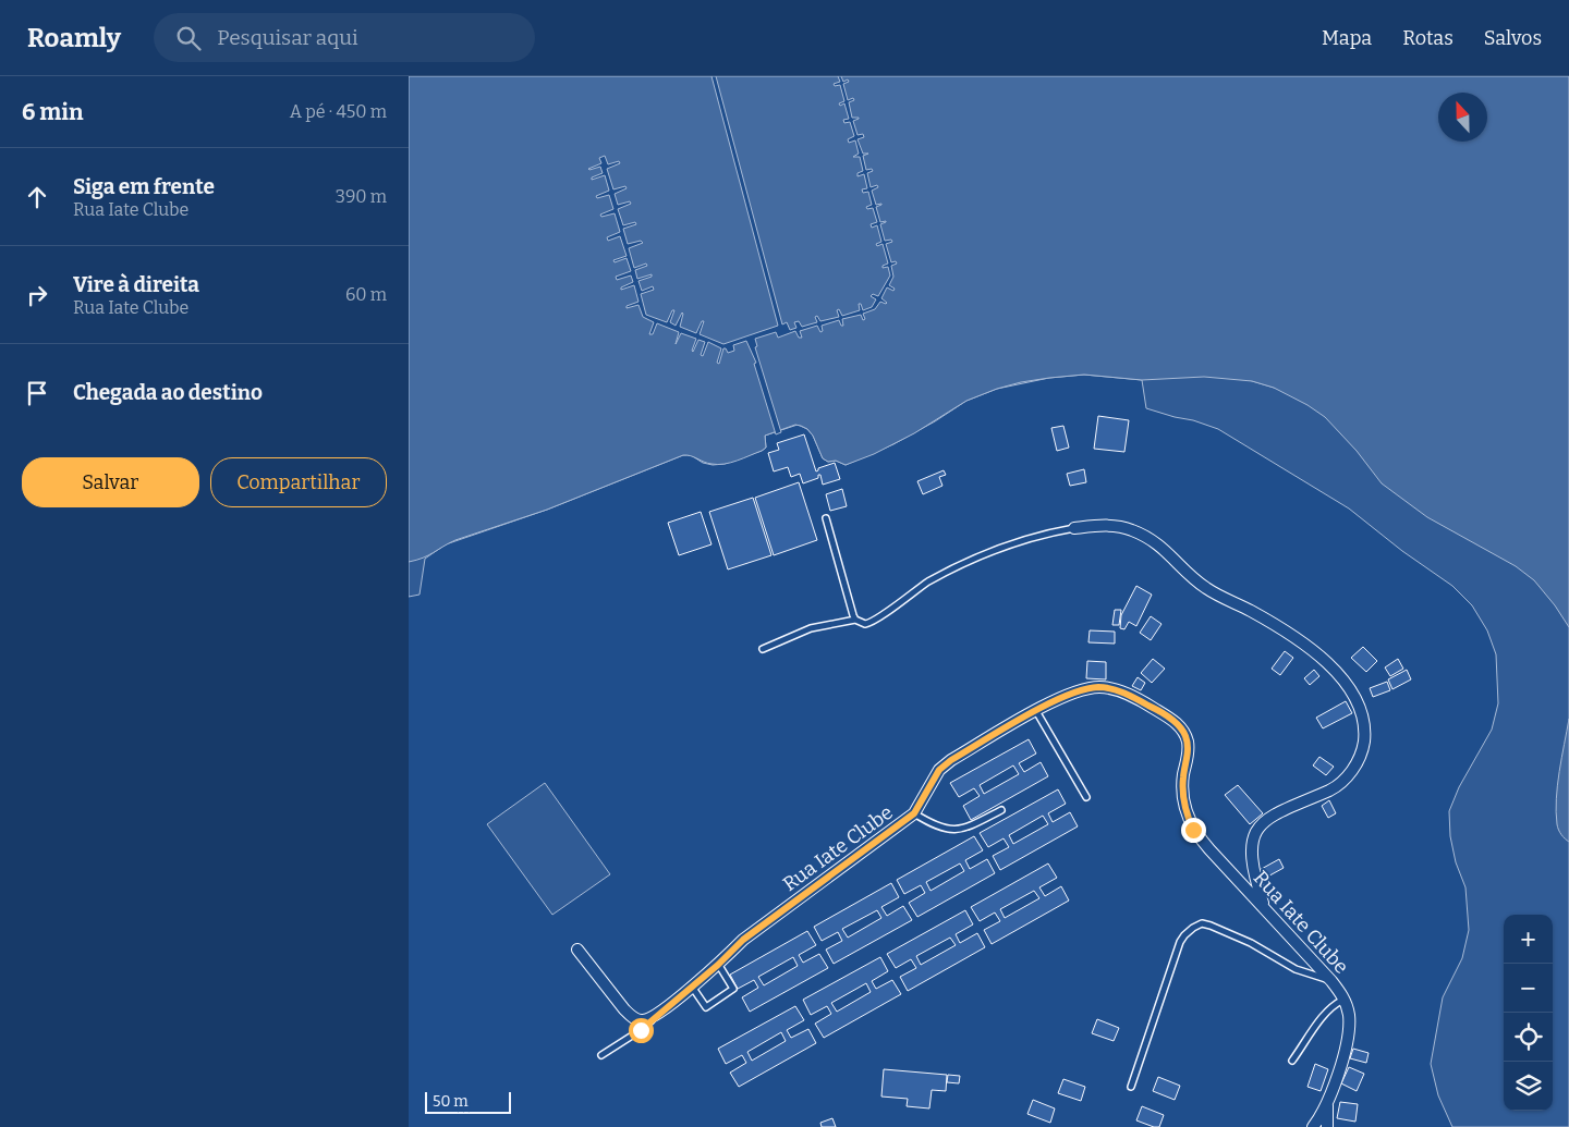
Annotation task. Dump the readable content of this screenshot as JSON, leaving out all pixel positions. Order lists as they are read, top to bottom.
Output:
{
  "streets": {
    "street": ["Rua Iate Clube"]
  },
  "scale_bar": "50 m",
  "north": "top",
  "page": {
    "header": "Roamly",
    "search": "Pesquisar aqui",
    "nav": ["Mapa", "Rotas", "Salvos"],
    "heading": ["6 min", "A pé · 450 m"],
    "list": [
      ["Siga em frente", "Rua Iate Clube", "390 m"],
      ["Vire à direita", "Rua Iate Clube", "60 m"],
      "Chegada ao destino"
    ],
    "buttons": ["Salvar", "Compartilhar"],
    "map_buttons": ["+", "−"],
    "scale": "50 m"
  }
}
